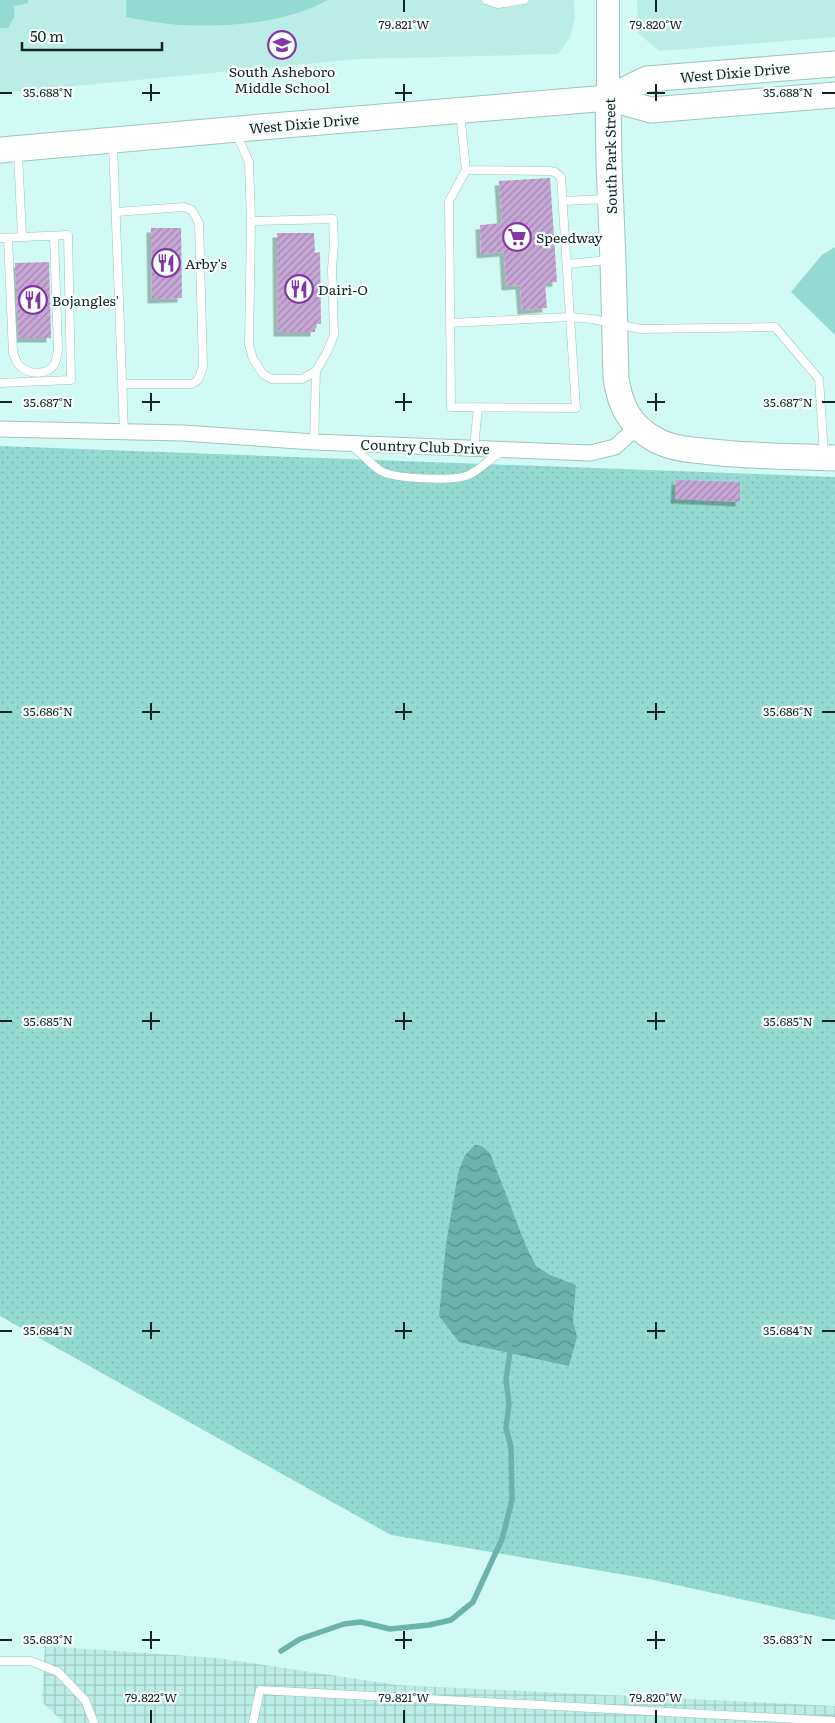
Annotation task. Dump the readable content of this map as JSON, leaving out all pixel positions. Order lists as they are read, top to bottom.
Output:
{
  "streets": {
    "main road": ["West Dixie Drive", "South Park Street"],
    "street": ["Country Club Drive"]
  },
  "crossings": [
    ["West Dixie Drive", "South Park Street"],
    ["South Park Street", "Country Club Drive"]
  ],
  "places": {
    "school or university": ["South Asheboro Middle School"],
    "supermarket": ["Speedway"],
    "restaurant": ["Arby's", "Dairi-O", "Bojangles'"]
  },
  "scale_bar": "50 m",
  "coordinates": [
    "79.821°W",
    "79.820°W",
    "35.688°N",
    "35.687°N",
    "35.686°N",
    "35.685°N",
    "35.684°N",
    "35.683°N",
    "79.822°W"
  ]
}
